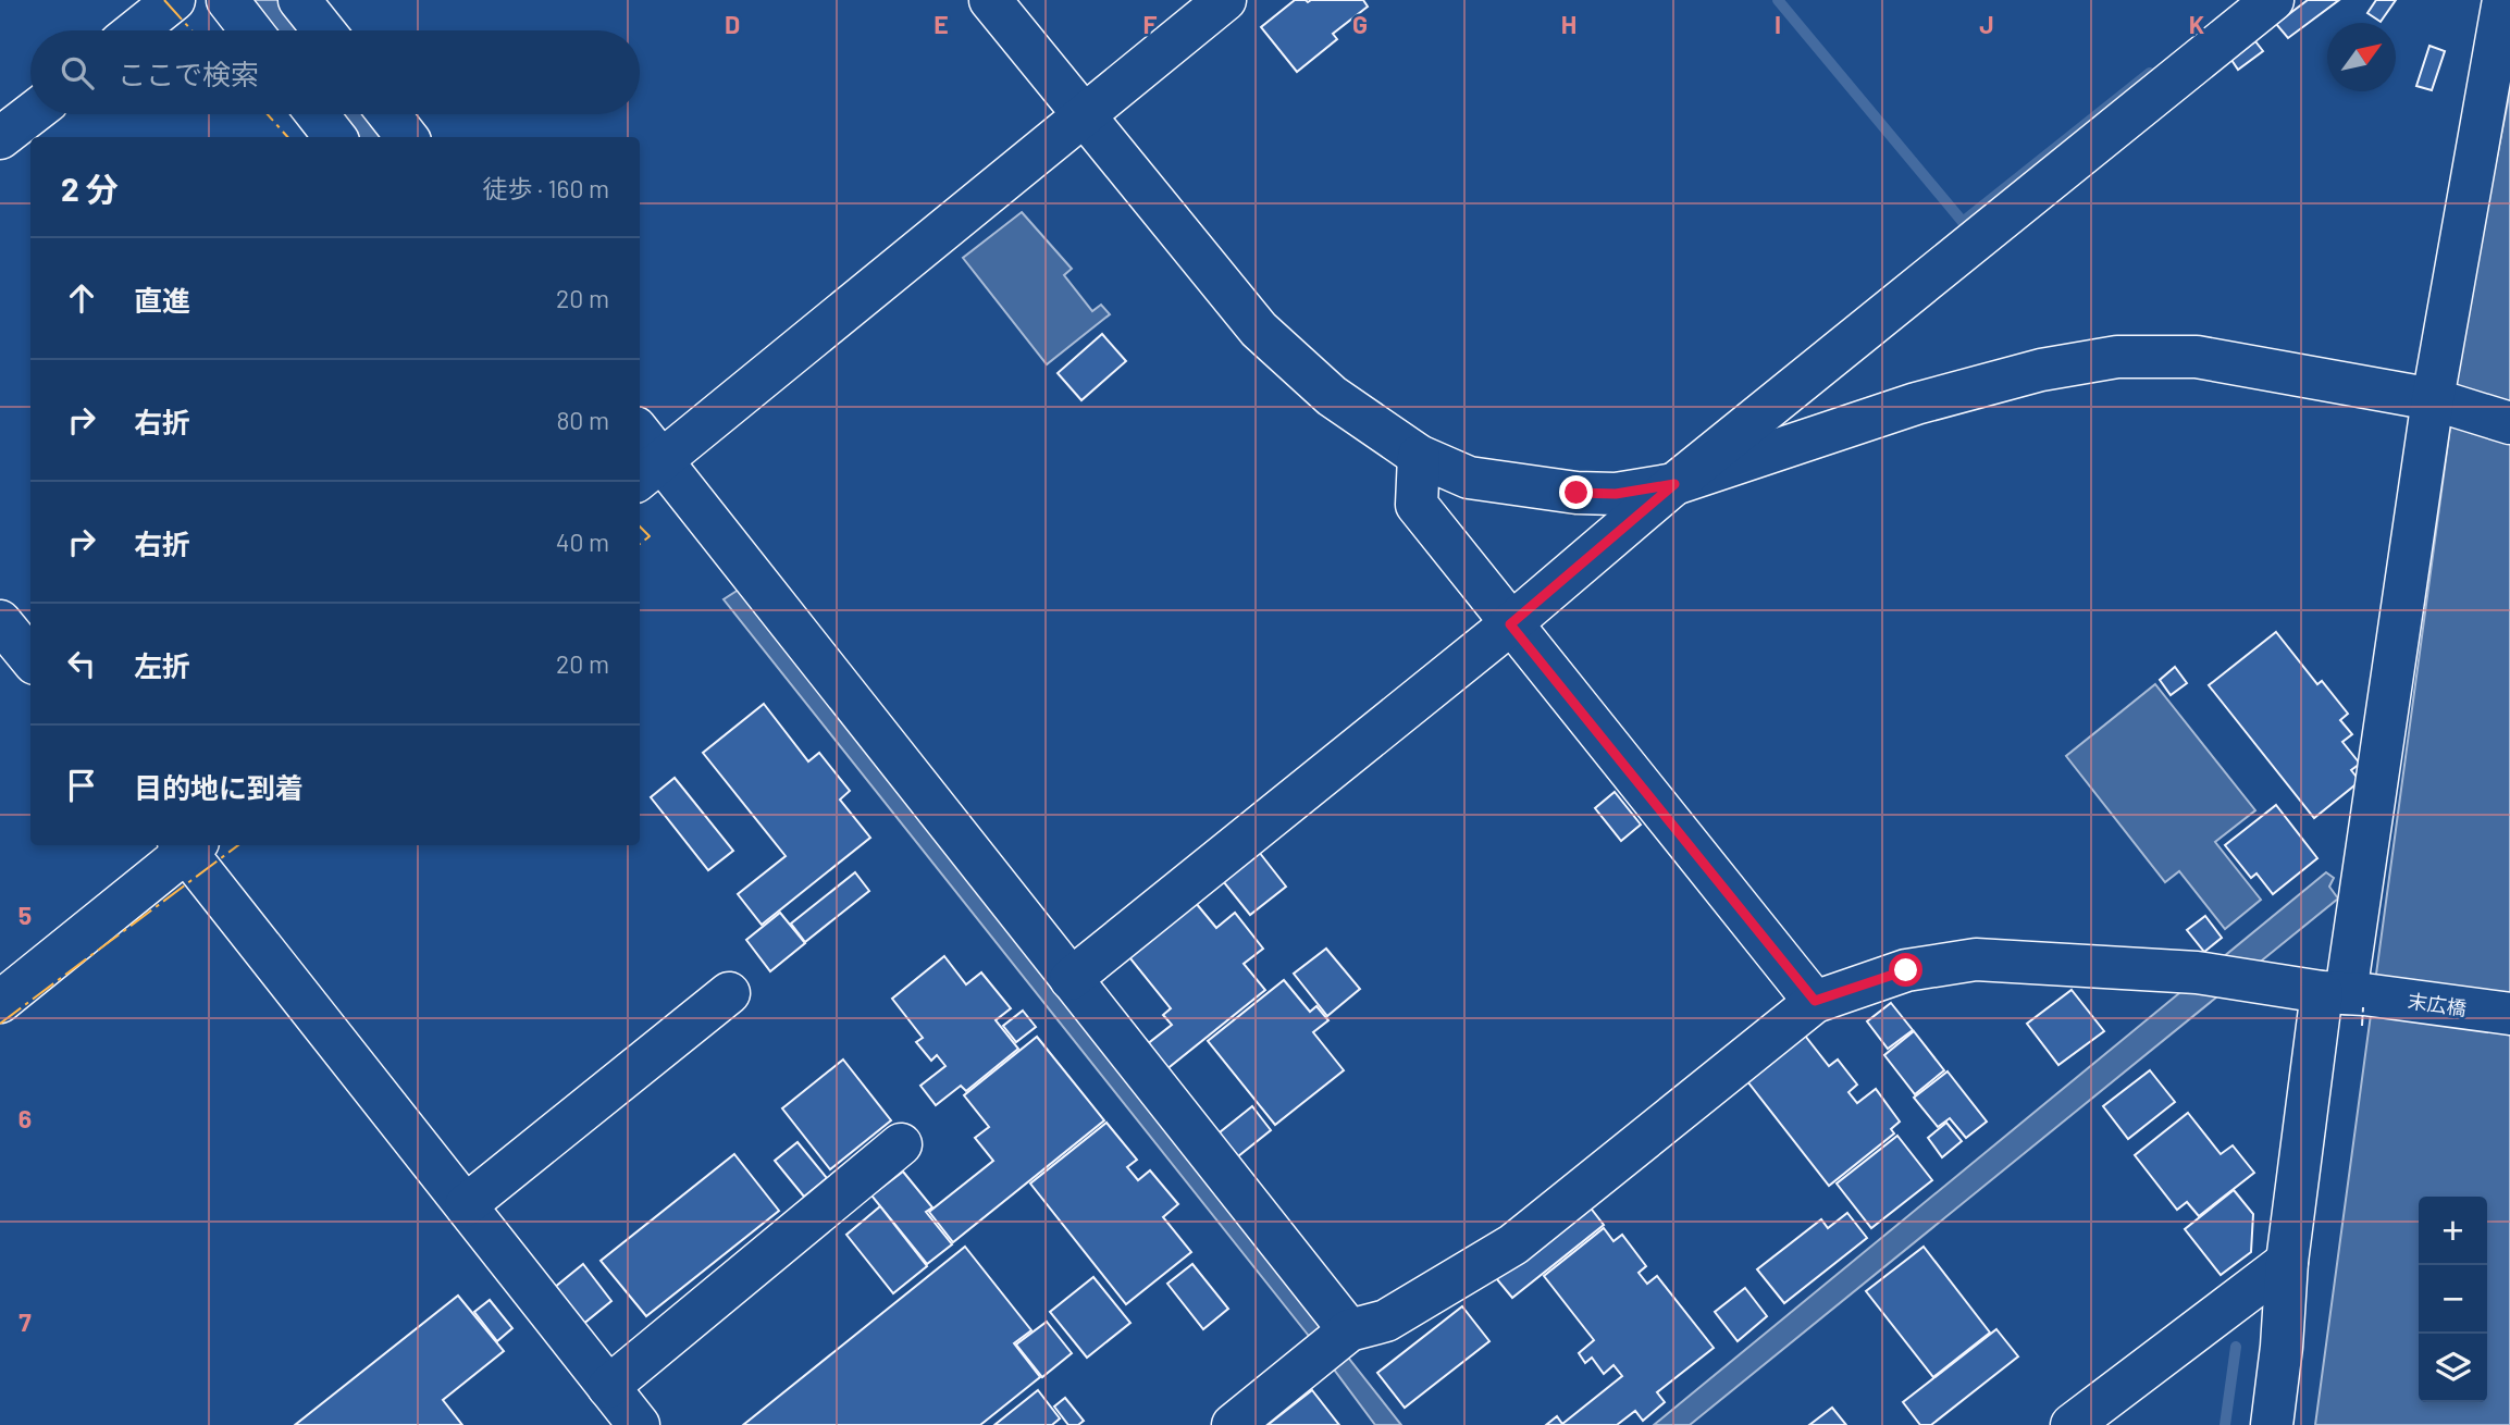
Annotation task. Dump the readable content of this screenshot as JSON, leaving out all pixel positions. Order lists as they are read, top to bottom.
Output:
{
  "streets": {
    "street": ["末広橋"]
  },
  "north": "top right",
  "page": {
    "search": "ここで検索",
    "heading": ["2 分", "徒歩 · 160 m"],
    "list": [
      ["直進", "20 m"],
      ["右折", "80 m"],
      ["右折", "40 m"],
      ["左折", "20 m"],
      "目的地に到着"
    ],
    "map_buttons": ["+", "−"]
  },
  "grid": {
    "columns": [
      "D",
      "E",
      "F",
      "G",
      "H",
      "I",
      "J",
      "K"
    ],
    "rows": ["5", "6", "7"]
  }
}
